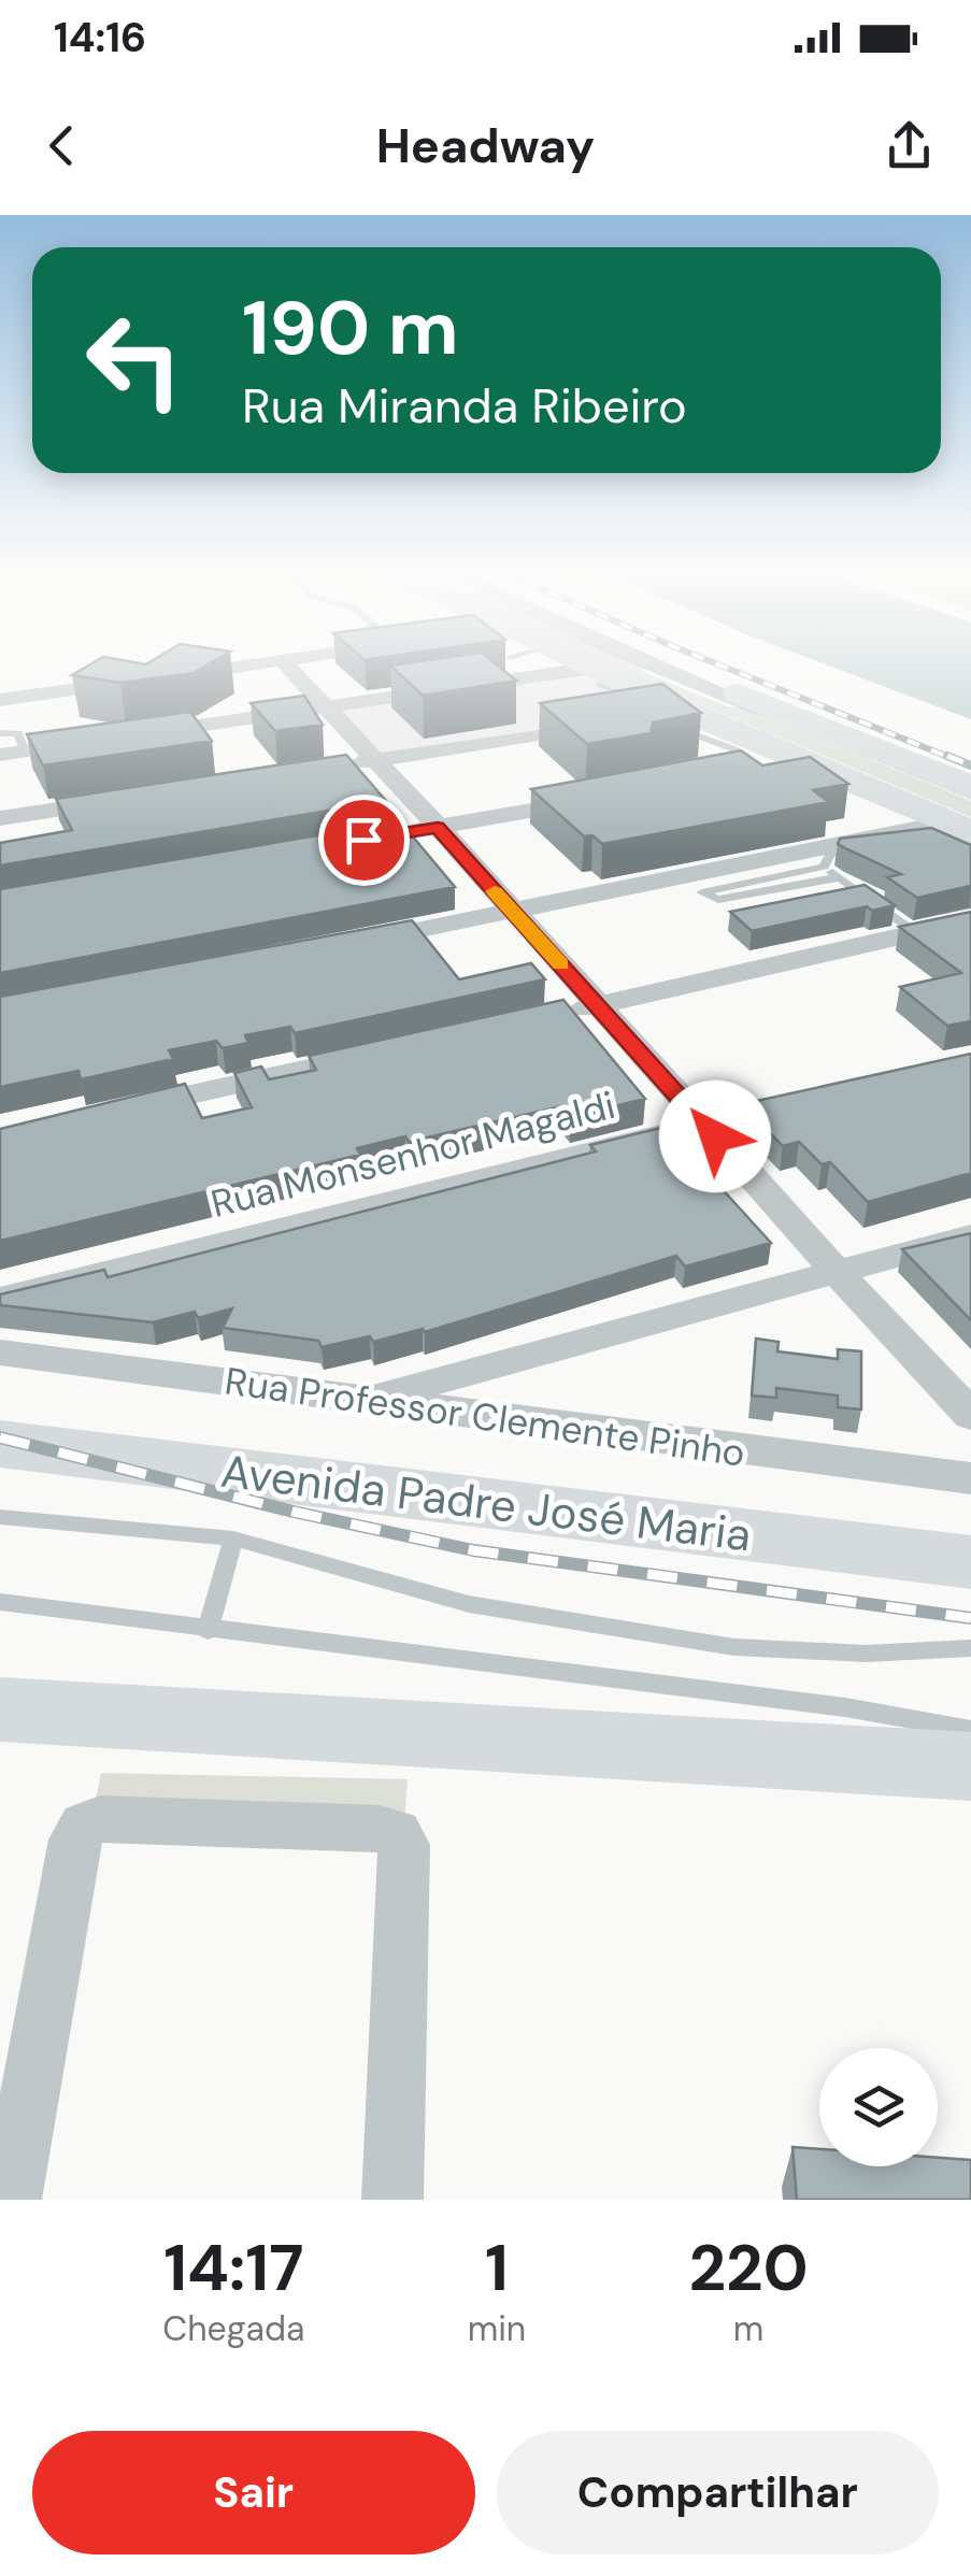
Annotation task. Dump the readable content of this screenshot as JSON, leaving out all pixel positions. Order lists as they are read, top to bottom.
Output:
{
  "streets": {
    "main road": ["Avenida Padre José Maria"],
    "street": ["Rua Monsenhor Magaldi", "Rua Professor Clemente Pinho"]
  },
  "page": {
    "status": "14:16",
    "header": "Headway",
    "turn": ["190 m", "Rua Miranda Ribeiro"],
    "eta": [
      "14:17",
      "Chegada",
      "1",
      "min",
      "220",
      "m"
    ],
    "buttons": ["Sair", "Compartilhar"]
  }
}
